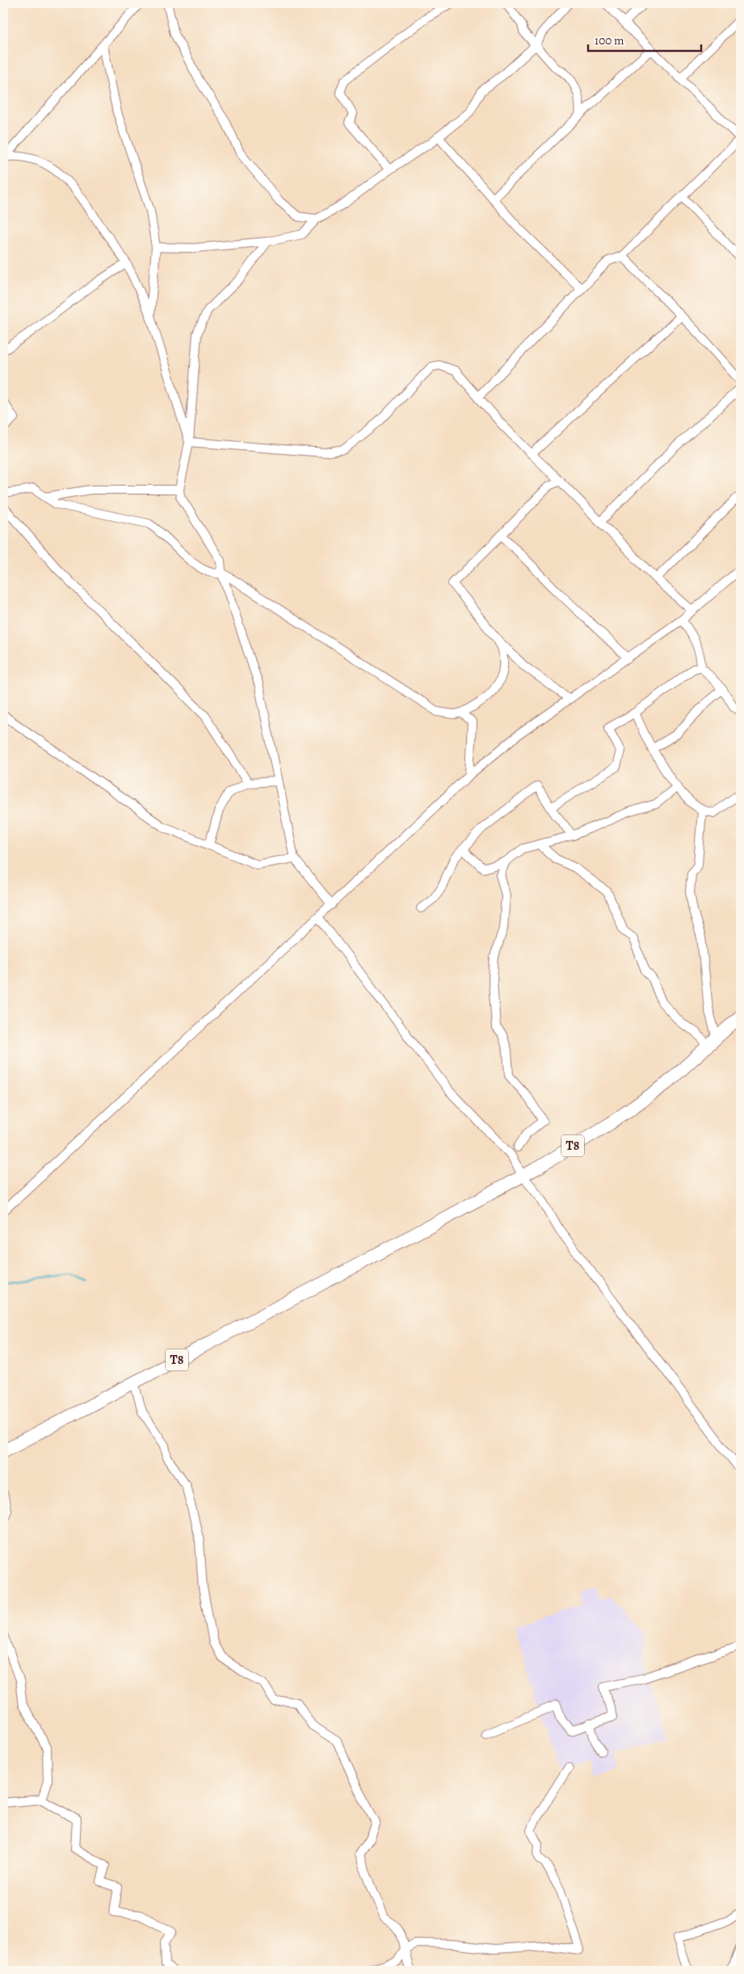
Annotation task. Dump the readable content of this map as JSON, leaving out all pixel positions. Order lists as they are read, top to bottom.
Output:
{
  "streets": {
    "highway": ["T8"]
  },
  "scale_bar": "100 m"
}
